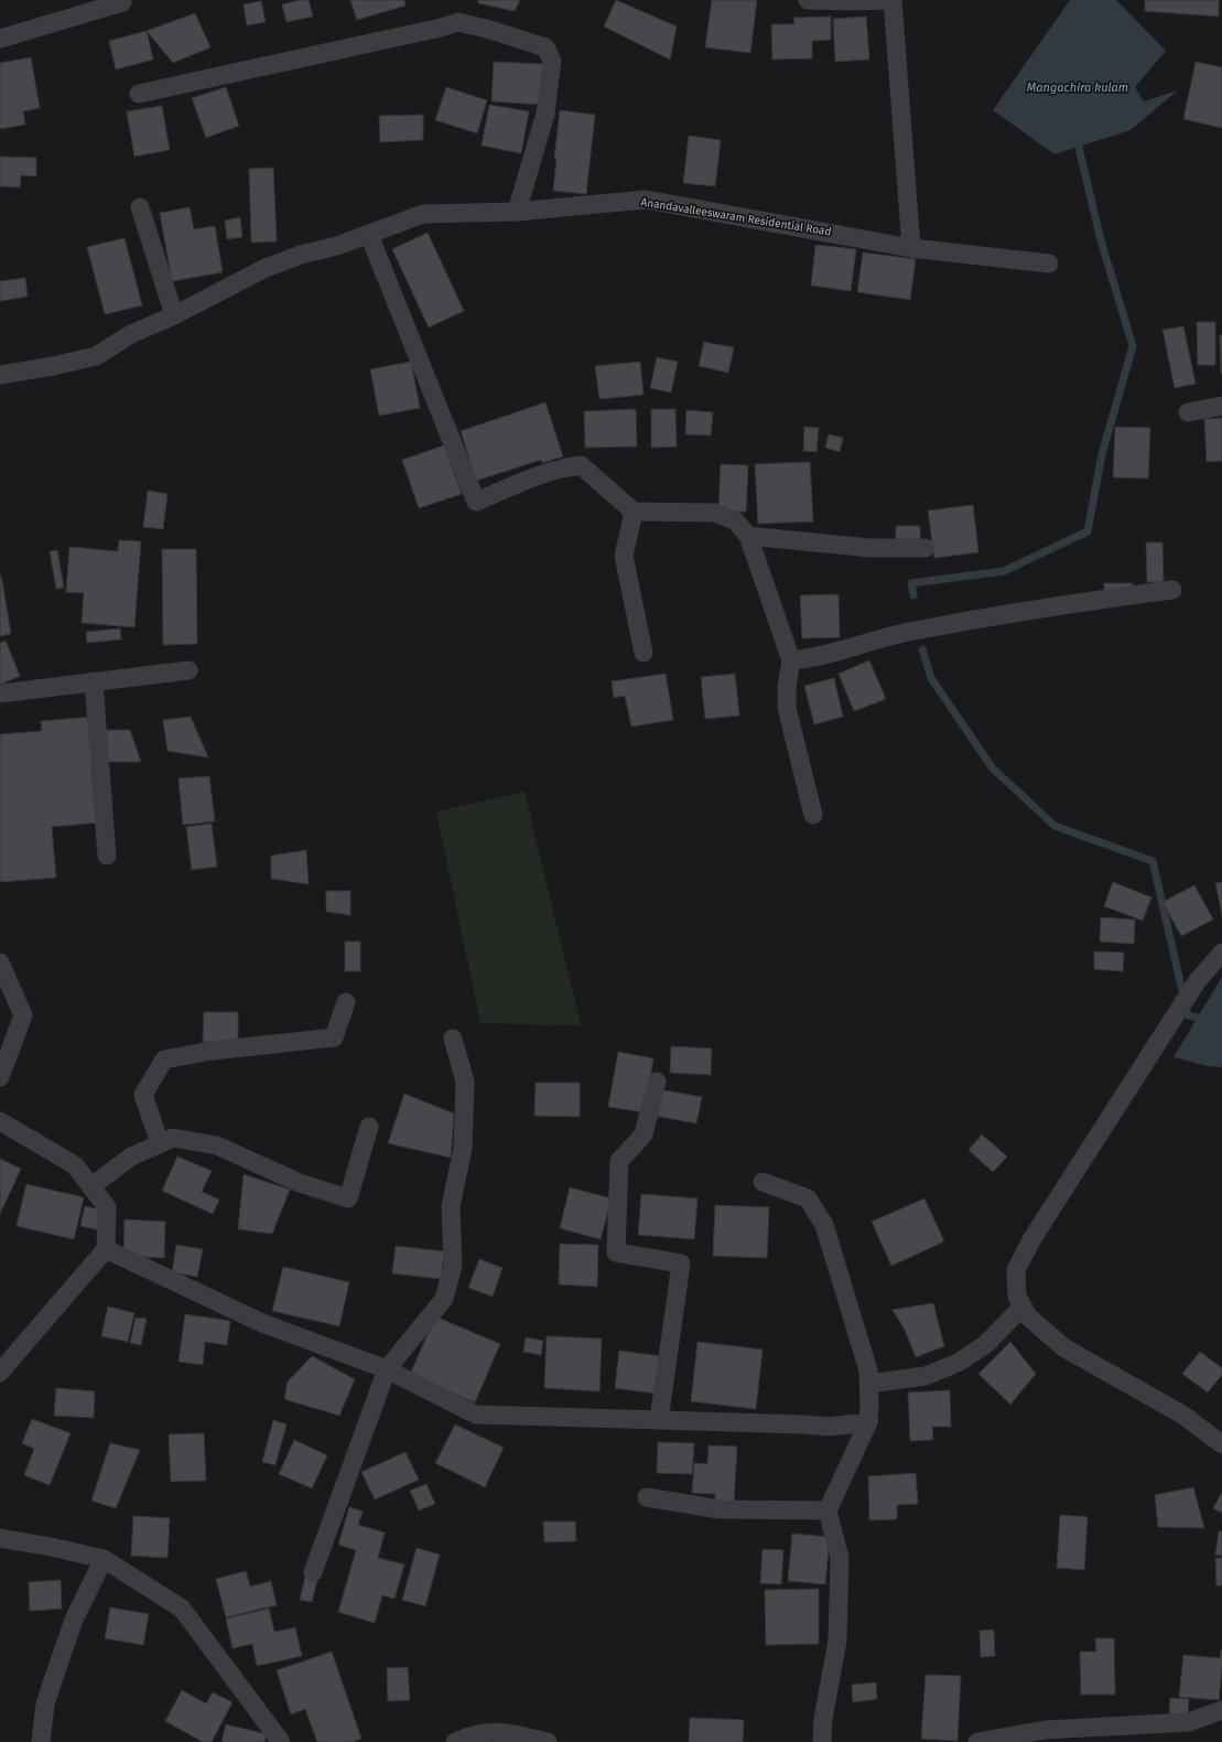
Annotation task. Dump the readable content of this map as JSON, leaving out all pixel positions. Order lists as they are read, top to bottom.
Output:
{
  "streets": {
    "street": ["Anandavalleeswaram Residential Road"]
  },
  "water": ["Mangachira kulam"]
}
